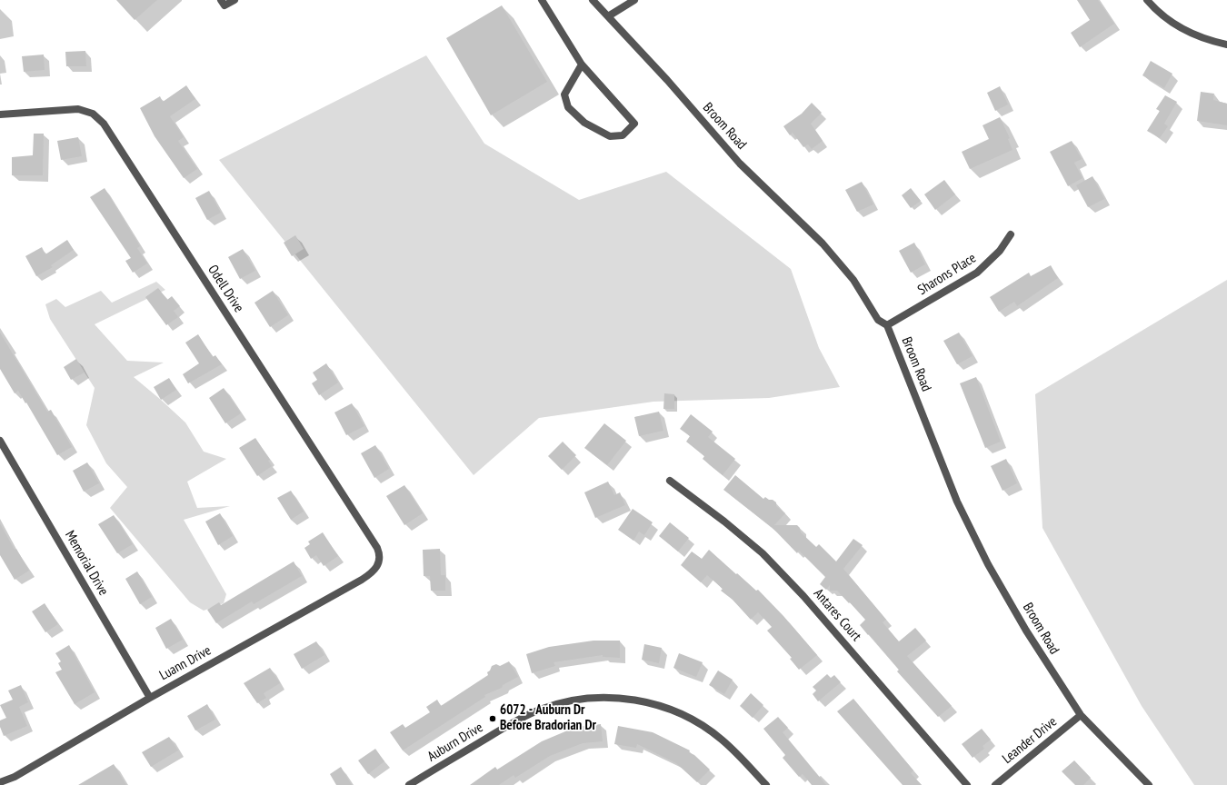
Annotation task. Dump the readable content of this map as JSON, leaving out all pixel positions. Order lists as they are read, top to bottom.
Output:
{
  "streets": {
    "street": [
      "Broom Road",
      "Sharons Place",
      "Odell Drive",
      "Memorial Drive",
      "Antares Court",
      "Luann Drive",
      "Leander Drive",
      "Auburn Drive"
    ]
  },
  "crossings": [
    ["Broom Road", "Sharons Place"],
    ["Broom Road", "Leander Drive"],
    ["Odell Drive", "Luann Drive"],
    ["Memorial Drive", "Luann Drive"]
  ],
  "places": ["6072 - Auburn Dr Before Bradorian Dr"]
}
